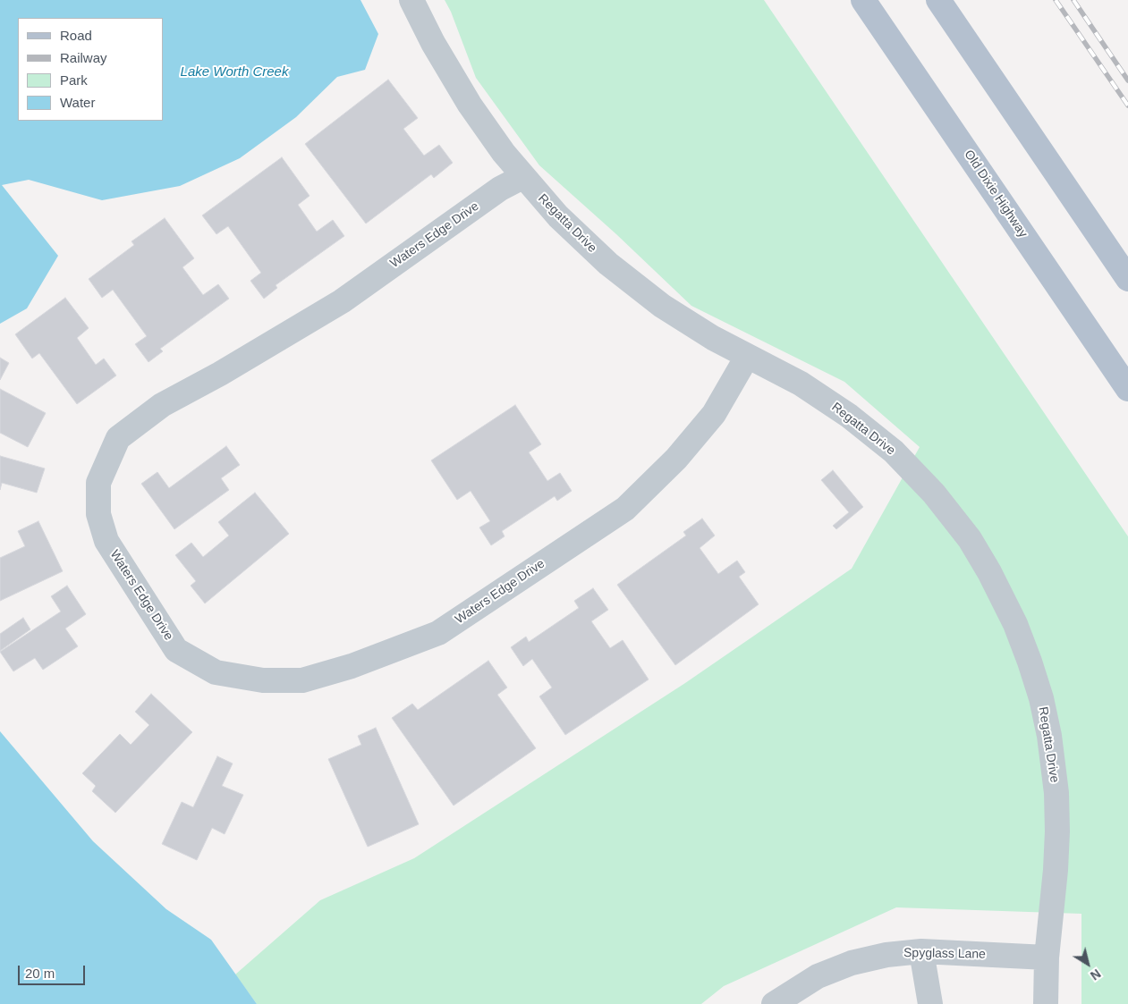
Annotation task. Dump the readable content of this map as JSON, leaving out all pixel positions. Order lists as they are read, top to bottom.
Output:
{
  "streets": {
    "main road": ["Old Dixie Highway"],
    "street": ["Regatta Drive", "Waters Edge Drive", "Spyglass Lane"]
  },
  "crossings": [
    ["Regatta Drive", "Waters Edge Drive"],
    ["Regatta Drive", "Spyglass Lane"]
  ],
  "water": ["Lake Worth Creek"],
  "legend": [
    "Road",
    "Railway",
    "Park",
    "Water"
  ],
  "scale_bar": "20 m",
  "north": "bottom right"
}
